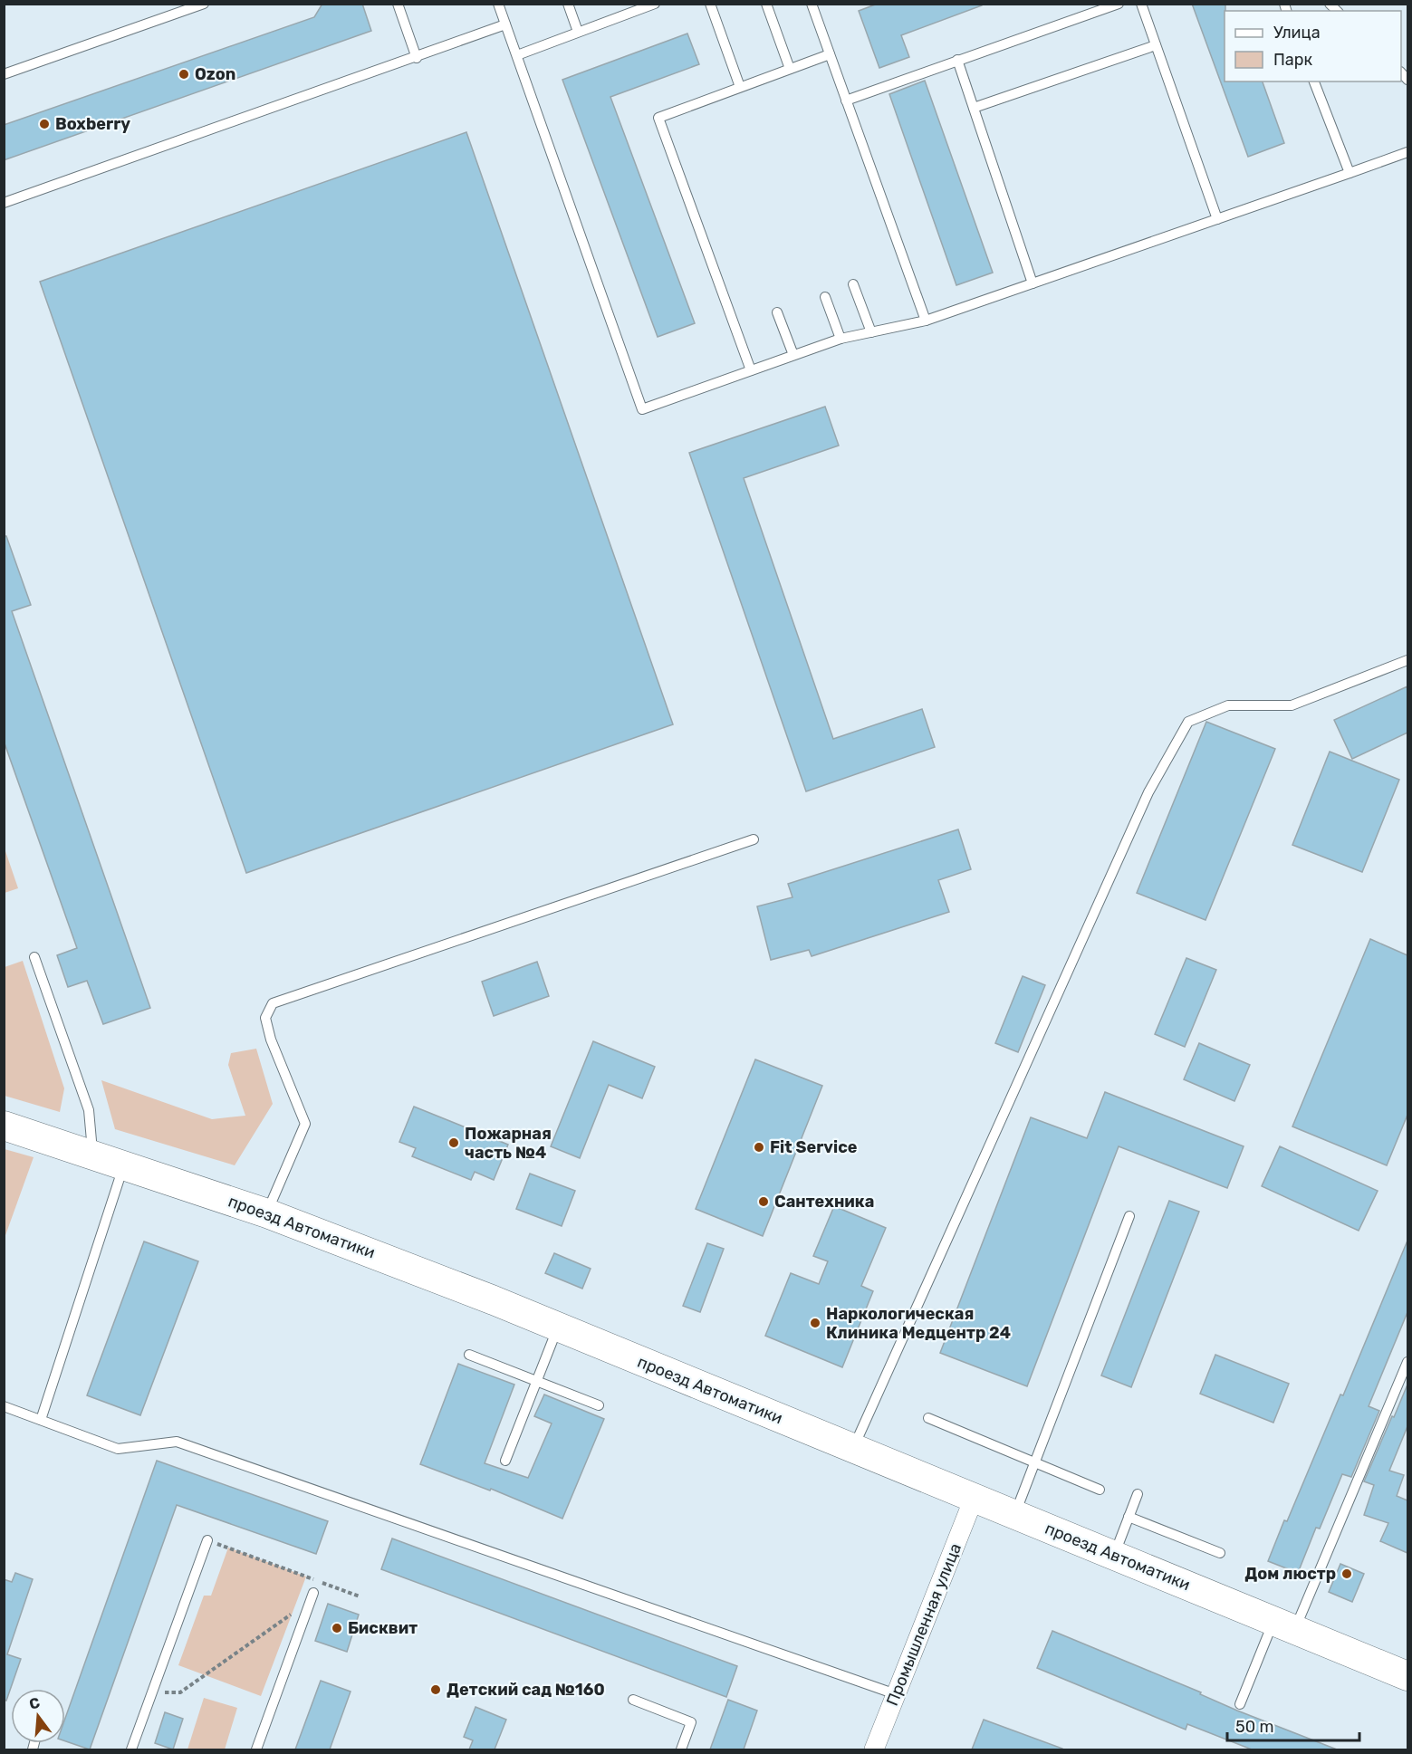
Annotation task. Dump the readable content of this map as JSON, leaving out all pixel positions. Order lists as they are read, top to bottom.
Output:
{
  "streets": {
    "main road": ["проезд Автоматики"],
    "street": ["Промышленная улица"]
  },
  "crossings": [
    ["проезд Автоматики", "Промышленная улица"]
  ],
  "places": [
    "Ozon",
    "Boxberry",
    "Пожарная часть №4",
    "Fit Service",
    "Сантехника",
    "Наркологическая Клиника Медцентр 24",
    "Дом люстр",
    "Бисквит",
    "Детский сад №160"
  ],
  "legend": ["Улица", "Парк"],
  "scale_bar": "50 m",
  "north": "top"
}
